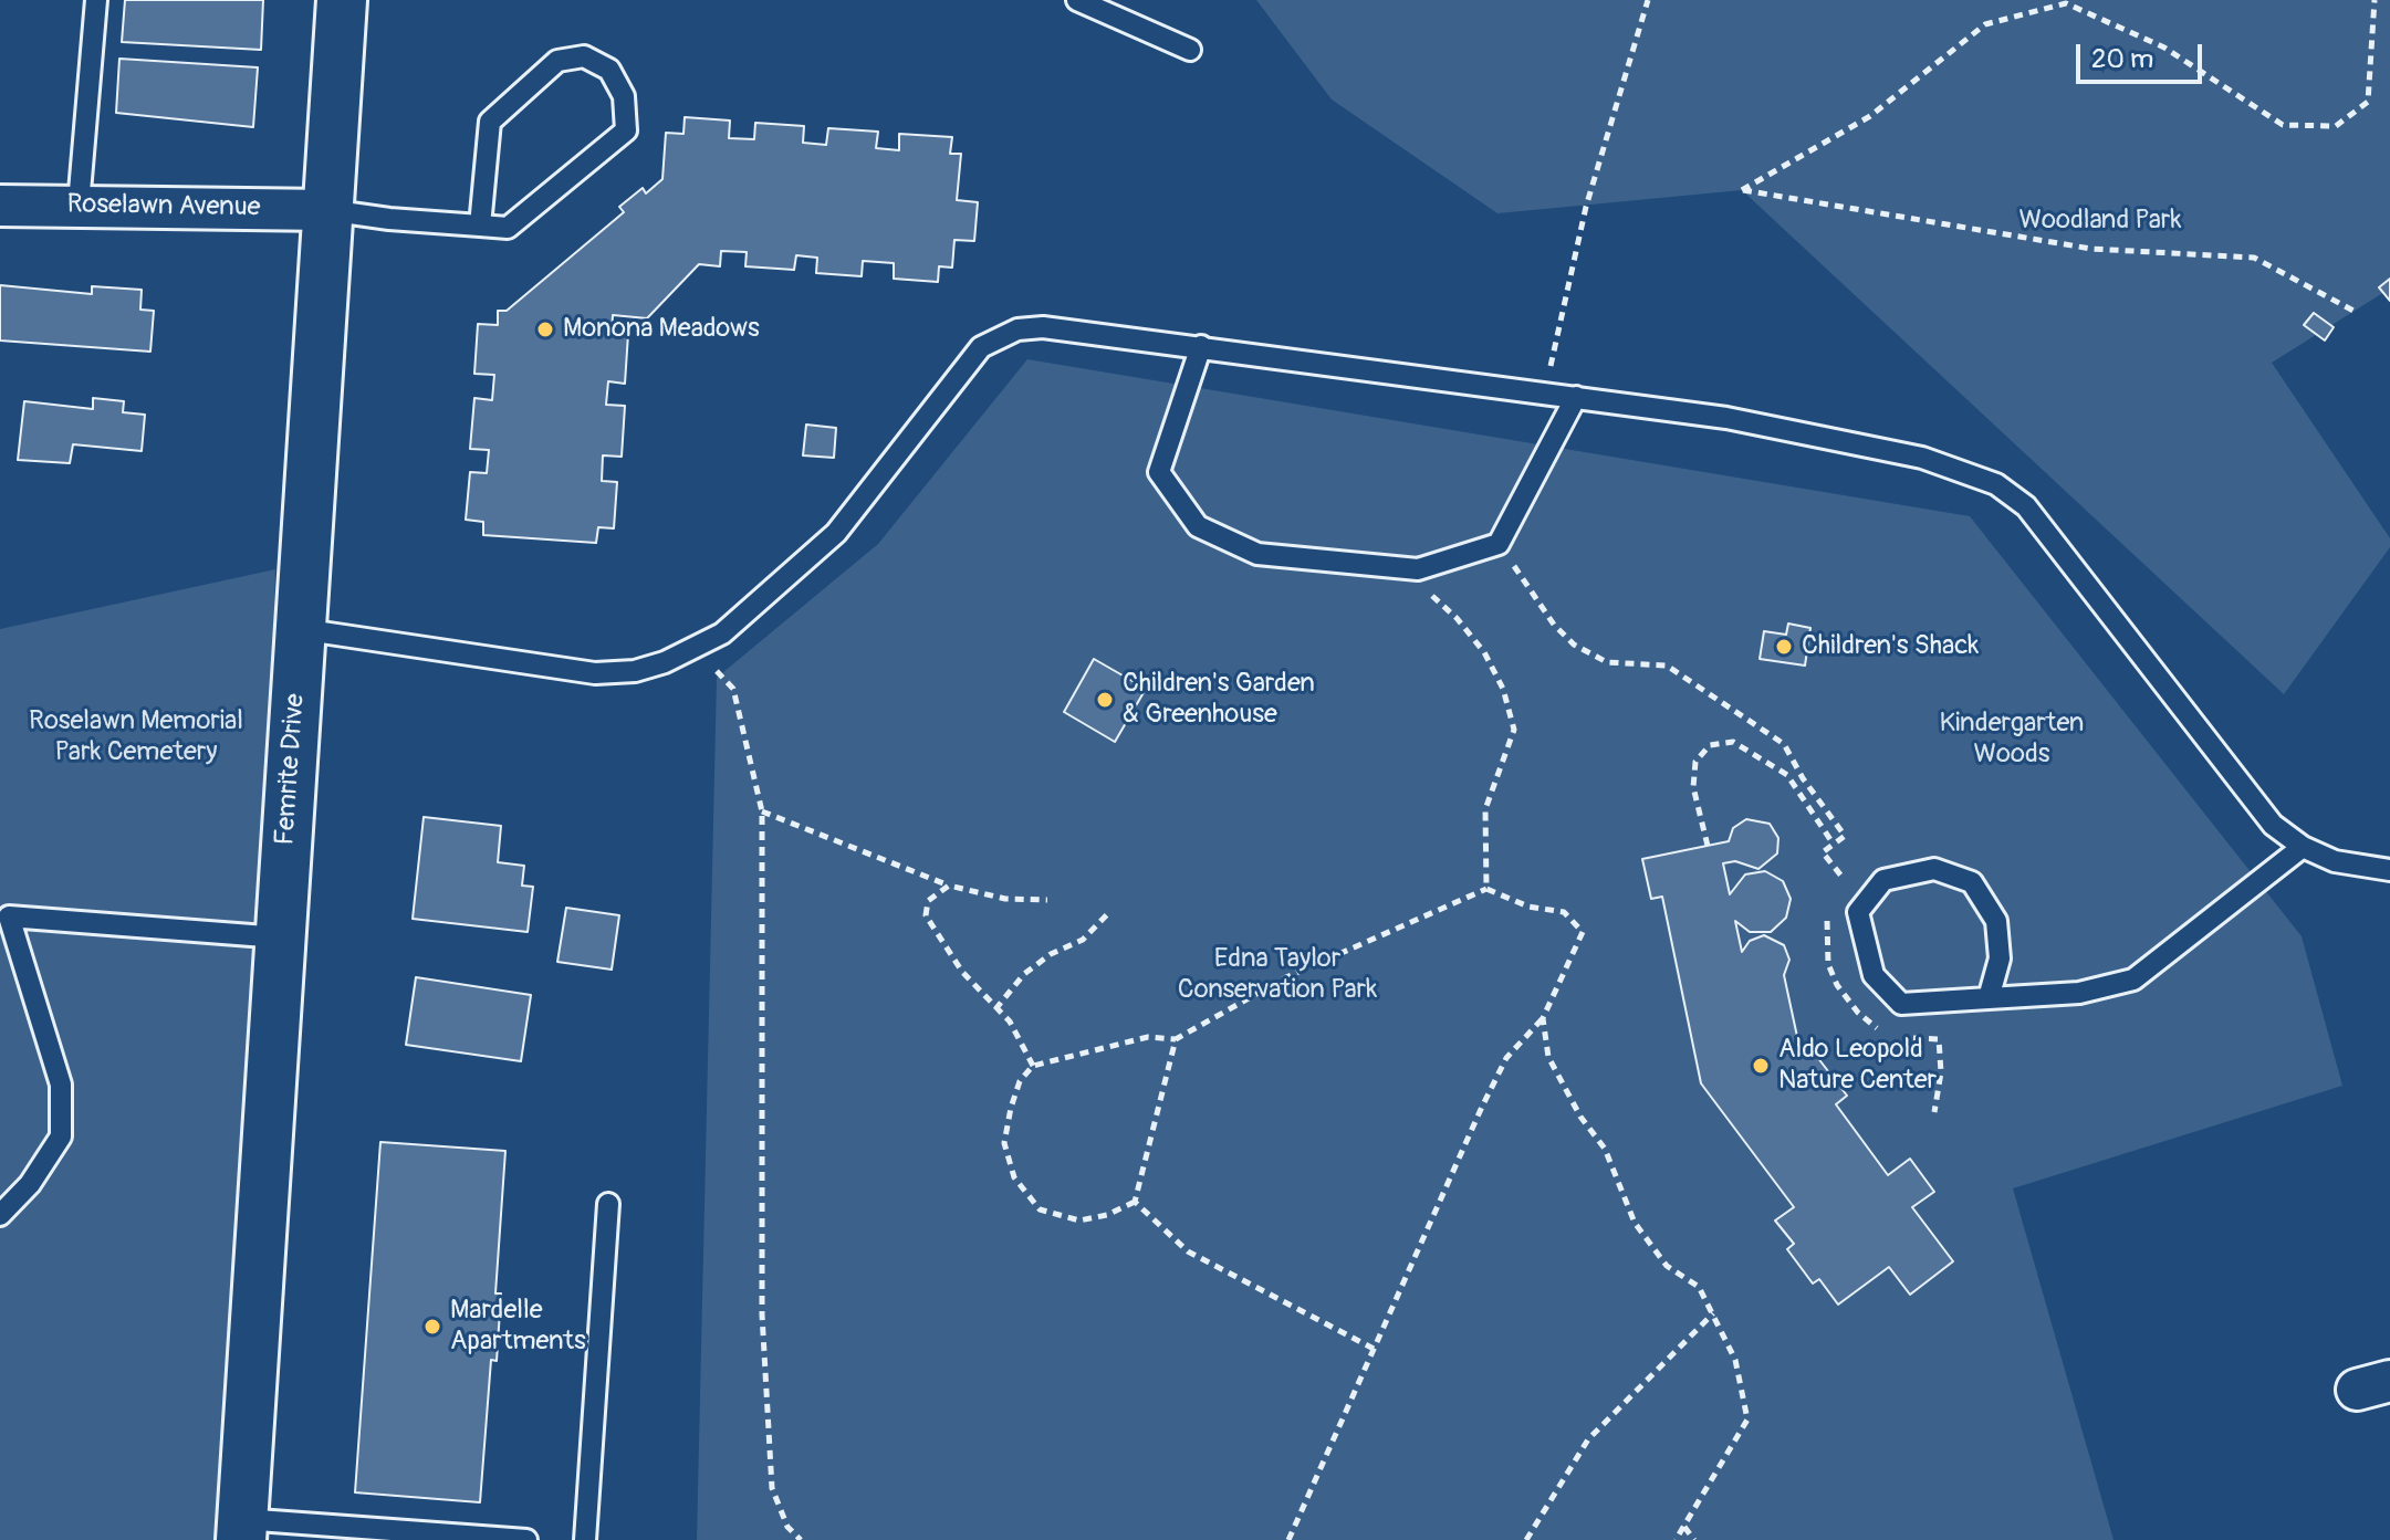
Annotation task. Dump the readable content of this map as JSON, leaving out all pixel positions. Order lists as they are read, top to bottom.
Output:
{
  "streets": {
    "street": ["Roselawn Avenue", "Femrite Drive"]
  },
  "crossings": [
    ["Roselawn Avenue", "Femrite Drive"]
  ],
  "parks": [
    "Woodland Park",
    "Roselawn Memorial Park Cemetery",
    "Kindergarten Woods",
    "Edna Taylor Conservation Park"
  ],
  "places": [
    "Monona Meadows",
    "Children's Shack",
    "Children's Garden & Greenhouse",
    "Aldo Leopold Nature Center",
    "Mardelle Apartments"
  ],
  "scale_bar": "20 m"
}
